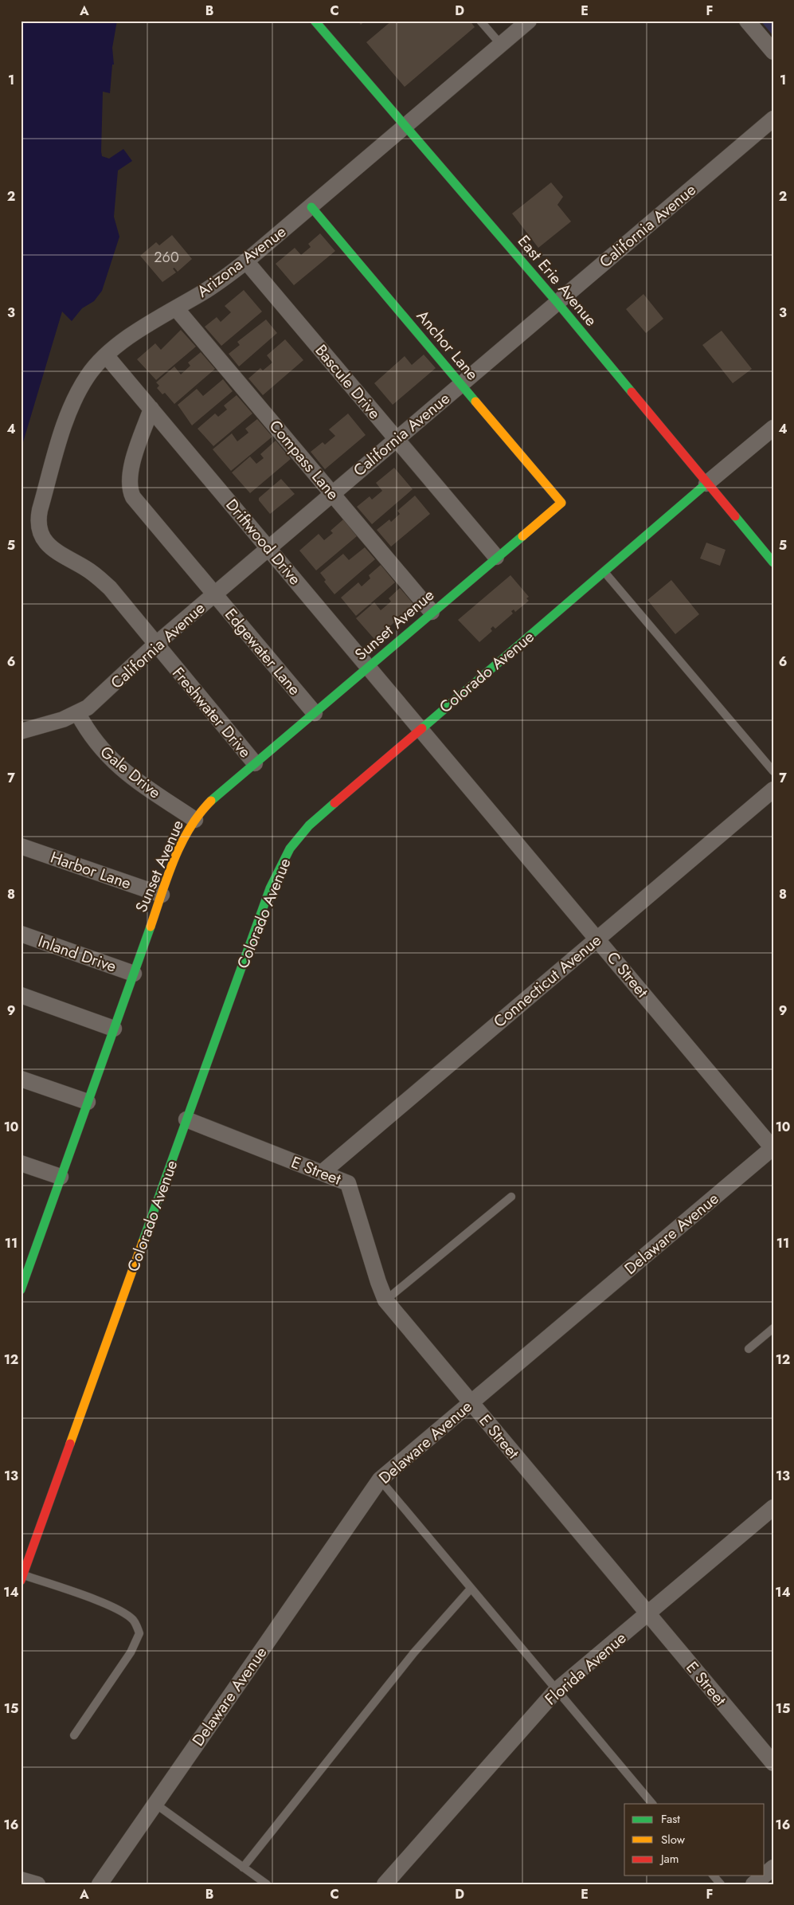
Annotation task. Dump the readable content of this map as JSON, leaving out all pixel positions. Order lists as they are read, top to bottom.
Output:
{
  "streets": {
    "main road": [
      "East Erie Avenue",
      "Anchor Lane",
      "Sunset Avenue",
      "Colorado Avenue"
    ],
    "street": [
      "California Avenue",
      "Arizona Avenue",
      "Bascule Drive",
      "Compass Lane",
      "Driftwood Drive",
      "Edgewater Lane",
      "Freshwater Drive",
      "Gale Drive",
      "Harbor Lane",
      "Inland Drive",
      "C Street",
      "Connecticut Avenue",
      "E Street",
      "Delaware Avenue",
      "Florida Avenue"
    ]
  },
  "crossings": [
    ["California Avenue", "East Erie Avenue"],
    ["California Avenue", "Anchor Lane"],
    ["California Avenue", "Bascule Drive"],
    ["California Avenue", "Compass Lane"],
    ["California Avenue", "Driftwood Drive"],
    ["California Avenue", "Edgewater Lane"],
    ["California Avenue", "Freshwater Drive"],
    ["California Avenue", "Gale Drive"],
    ["Arizona Avenue", "East Erie Avenue"],
    ["Arizona Avenue", "Anchor Lane"],
    ["Arizona Avenue", "Bascule Drive"],
    ["Arizona Avenue", "Compass Lane"],
    ["Arizona Avenue", "Driftwood Drive"],
    ["Arizona Avenue", "Freshwater Drive"],
    ["East Erie Avenue", "Colorado Avenue"],
    ["Anchor Lane", "Sunset Avenue"],
    ["Bascule Drive", "Sunset Avenue"],
    ["Compass Lane", "Sunset Avenue"],
    ["Driftwood Drive", "Sunset Avenue"],
    ["Driftwood Drive", "Edgewater Lane"],
    ["Driftwood Drive", "Colorado Avenue"],
    ["Driftwood Drive", "C Street"],
    ["Sunset Avenue", "Edgewater Lane"],
    ["Sunset Avenue", "Freshwater Drive"],
    ["Sunset Avenue", "Gale Drive"],
    ["Sunset Avenue", "Harbor Lane"],
    ["Sunset Avenue", "Inland Drive"],
    ["Colorado Avenue", "C Street"],
    ["Colorado Avenue", "E Street"],
    ["C Street", "Connecticut Avenue"],
    ["C Street", "Delaware Avenue"],
    ["Connecticut Avenue", "E Street"],
    ["E Street", "Delaware Avenue"],
    ["E Street", "Florida Avenue"]
  ],
  "house_numbers": ["260"],
  "legend": ["Fast", "Slow", "Jam"],
  "grid": {
    "columns": [
      "A",
      "B",
      "C",
      "D",
      "E",
      "F"
    ],
    "rows": [
      "1",
      "2",
      "3",
      "4",
      "5",
      "6",
      "7",
      "8",
      "9",
      "10",
      "11",
      "12",
      "13",
      "14",
      "15",
      "16"
    ]
  }
}
